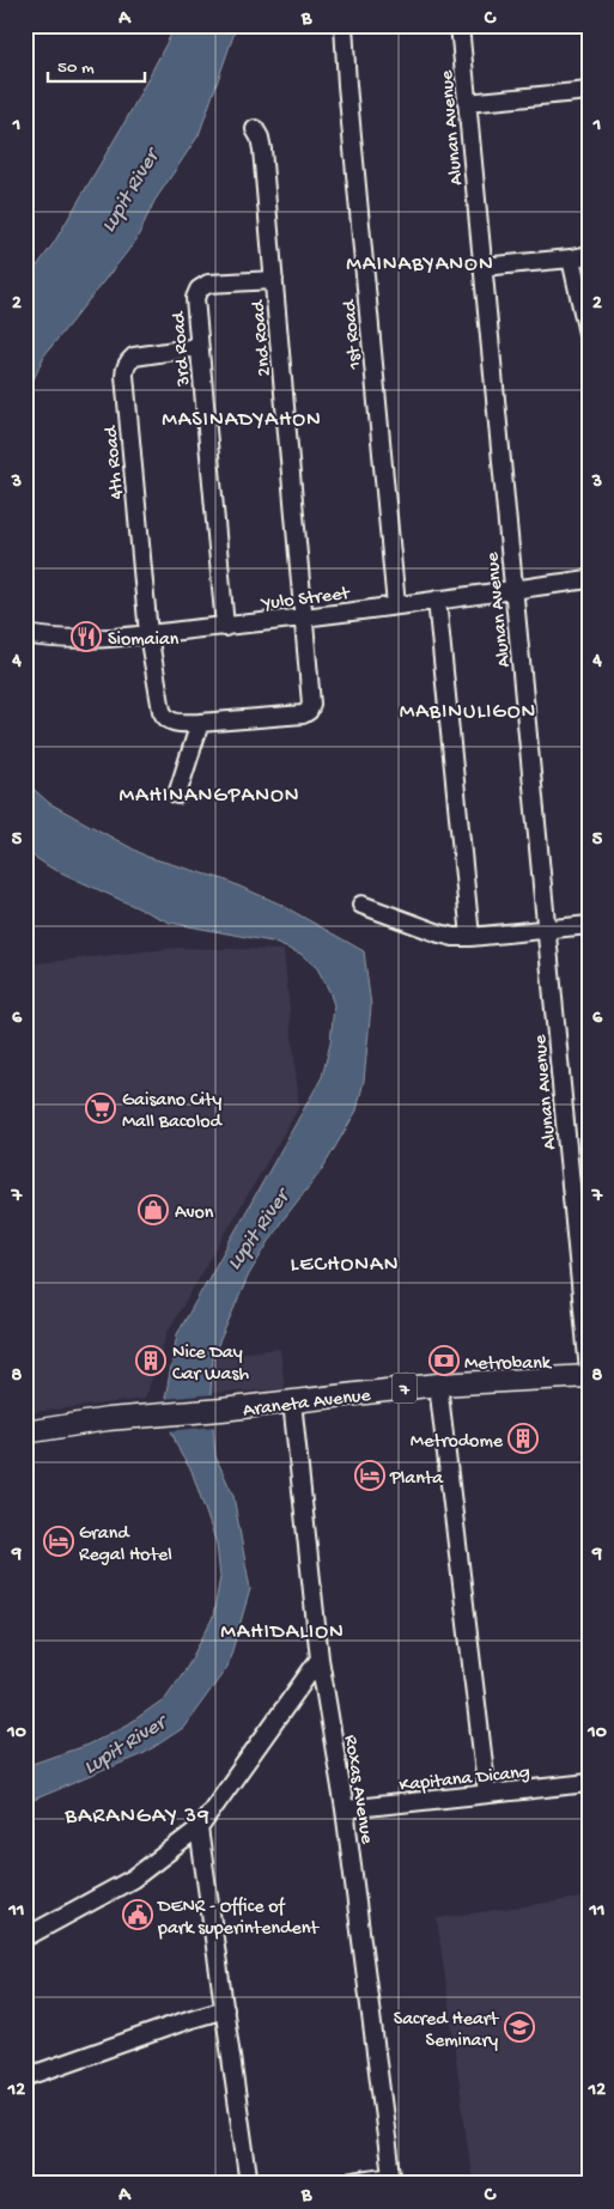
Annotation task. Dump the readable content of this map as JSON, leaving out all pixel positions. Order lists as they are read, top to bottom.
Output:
{
  "streets": {
    "main road": ["7", "Araneta Avenue"],
    "street": [
      "Alunan Avenue",
      "1st Road",
      "2nd Road",
      "3rd Road",
      "4th Road",
      "Yulo Street",
      "Kapitana Dicang",
      "Roxas Avenue"
    ]
  },
  "crossings": [
    ["Alunan Avenue", "Yulo Street"],
    ["1st Road", "Yulo Street"],
    ["2nd Road", "3rd Road"],
    ["2nd Road", "4th Road"],
    ["2nd Road", "Yulo Street"],
    ["3rd Road", "4th Road"],
    ["3rd Road", "Yulo Street"],
    ["4th Road", "Yulo Street"],
    ["Araneta Avenue", "Roxas Avenue"],
    ["Kapitana Dicang", "Roxas Avenue"]
  ],
  "districts": [
    "MAINABYANON",
    "MASINADYAHON",
    "MABINULIGON",
    "MAHINANGPANON",
    "LECHONAN",
    "MAHIDALION",
    "BARANGAY 39"
  ],
  "water": ["Lupit River"],
  "places": {
    "restaurant": ["Siomaian"],
    "supermarket": ["Gaisano City Mall Bacolod"],
    "shop": ["Avon"],
    "building": ["Nice Day Car Wash", "Metrodome"],
    "bank": ["Metrobank"],
    "hotel": ["Planta", "Grand Regal Hotel"],
    "public building": ["DENR - Office of park superintendent"],
    "school or university": ["Sacred Heart Seminary"]
  },
  "scale_bar": "50 m",
  "grid": {
    "columns": ["A", "B", "C"],
    "rows": [
      "1",
      "2",
      "3",
      "4",
      "5",
      "6",
      "7",
      "8",
      "9",
      "10",
      "11",
      "12"
    ]
  }
}
